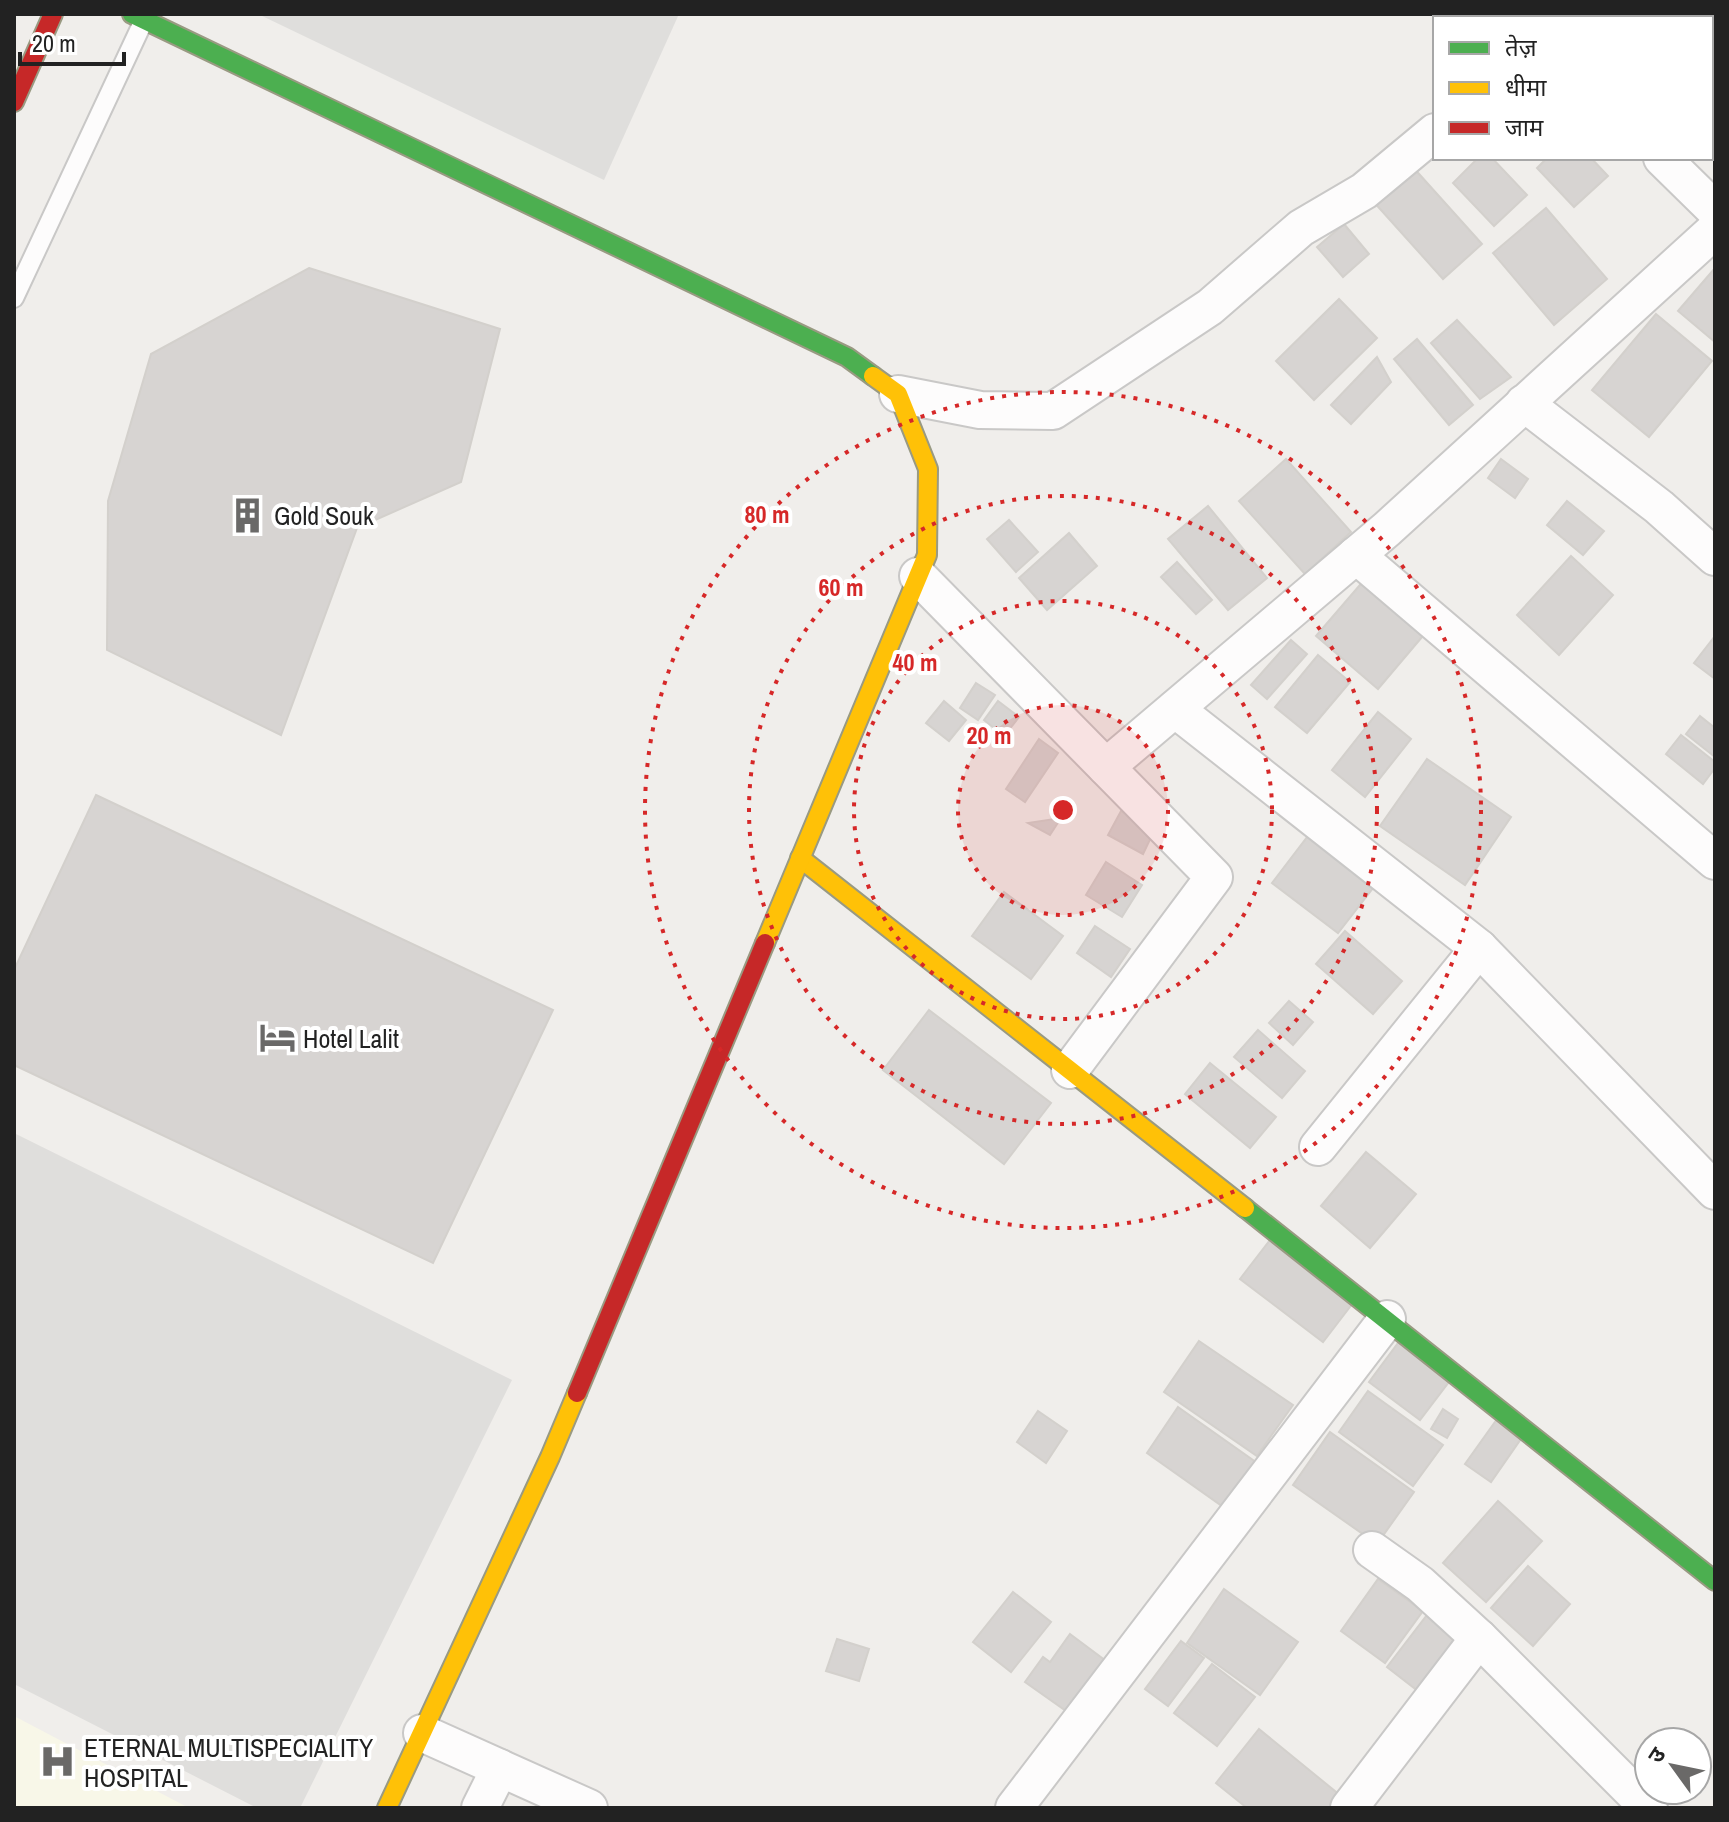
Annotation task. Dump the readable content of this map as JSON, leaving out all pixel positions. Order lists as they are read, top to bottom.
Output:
{
  "places": {
    "building": ["Gold Souk"],
    "hotel": ["Hotel Lalit"],
    "hospital": ["ETERNAL MULTISPECIALITY HOSPITAL"]
  },
  "legend": ["तेज़", "धीमा", "जाम"],
  "scale_bar": "20 m",
  "north": "top left",
  "rings": [
    "80 m",
    "60 m",
    "40 m",
    "20 m"
  ]
}
